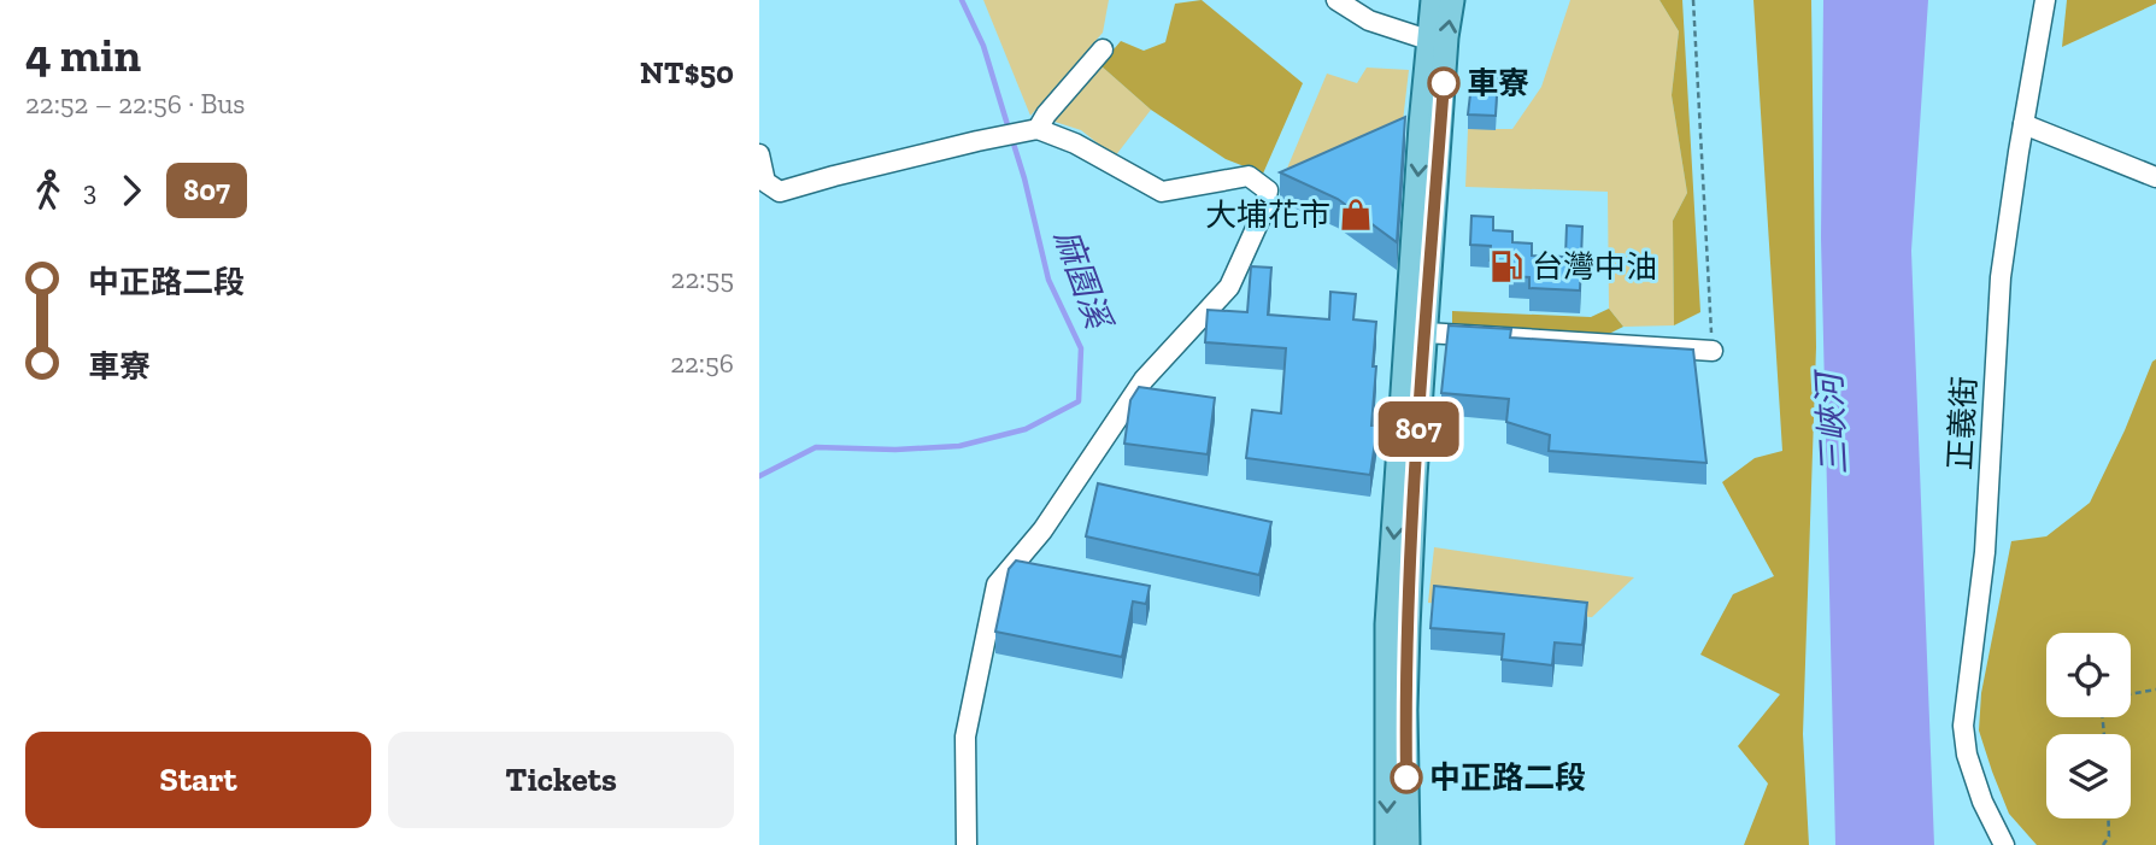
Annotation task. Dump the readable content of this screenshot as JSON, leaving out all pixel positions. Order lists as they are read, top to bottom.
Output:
{
  "streets": {
    "street": ["正義街"]
  },
  "water": ["麻園溪", "三峽河"],
  "places": {
    "other": ["車寮", "中正路二段"],
    "shop": ["大埔花市"],
    "fuel station": ["台灣中油"]
  },
  "lines": ["bus line 807"],
  "page": {
    "heading": ["4 min", "22:52 – 22:56 · Bus", "NT$50"],
    "on_map": "807",
    "legs": ["3", "807"],
    "list": [
      {
        "name": "中正路二段",
        "value": "22:55"
      },
      {
        "name": "車寮",
        "value": "22:56"
      }
    ],
    "buttons": ["Start", "Tickets"]
  }
}
